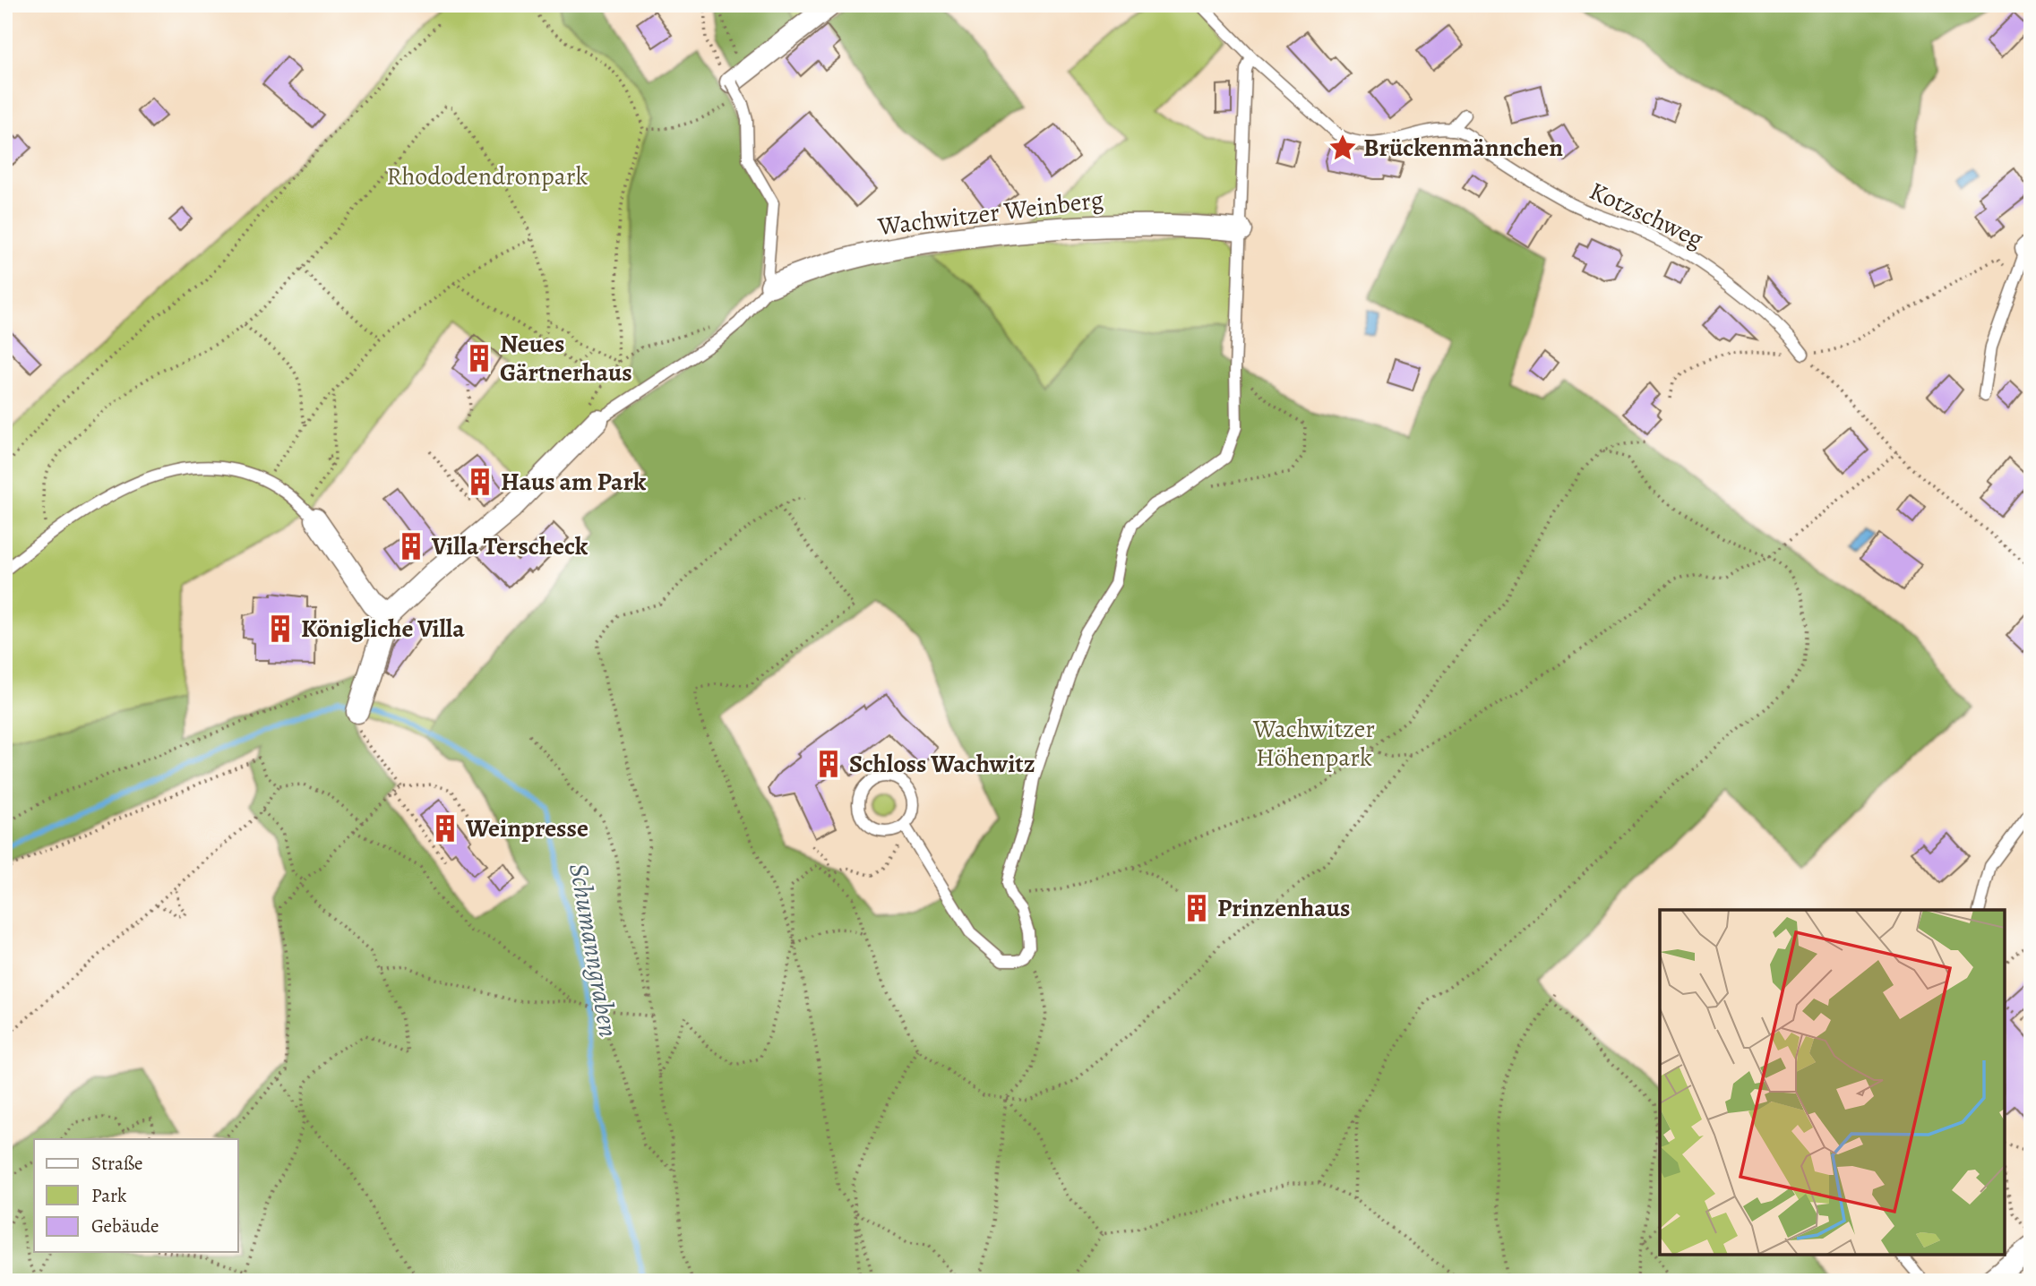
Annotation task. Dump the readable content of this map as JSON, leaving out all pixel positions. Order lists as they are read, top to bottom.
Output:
{
  "streets": {
    "street": ["Wachwitzer Weinberg"],
    "lane": ["Kotzschweg"]
  },
  "water": ["Schumanngraben"],
  "parks": ["Rhododendronpark", "Wachwitzer Höhenpark"],
  "places": {
    "place": ["Brückenmännchen"],
    "building": [
      "Neues Gärtnerhaus",
      "Haus am Park",
      "Villa Terscheck",
      "Königliche Villa",
      "Schloss Wachwitz",
      "Weinpresse",
      "Prinzenhaus"
    ]
  },
  "legend": ["Straße", "Park", "Gebäude"]
}
